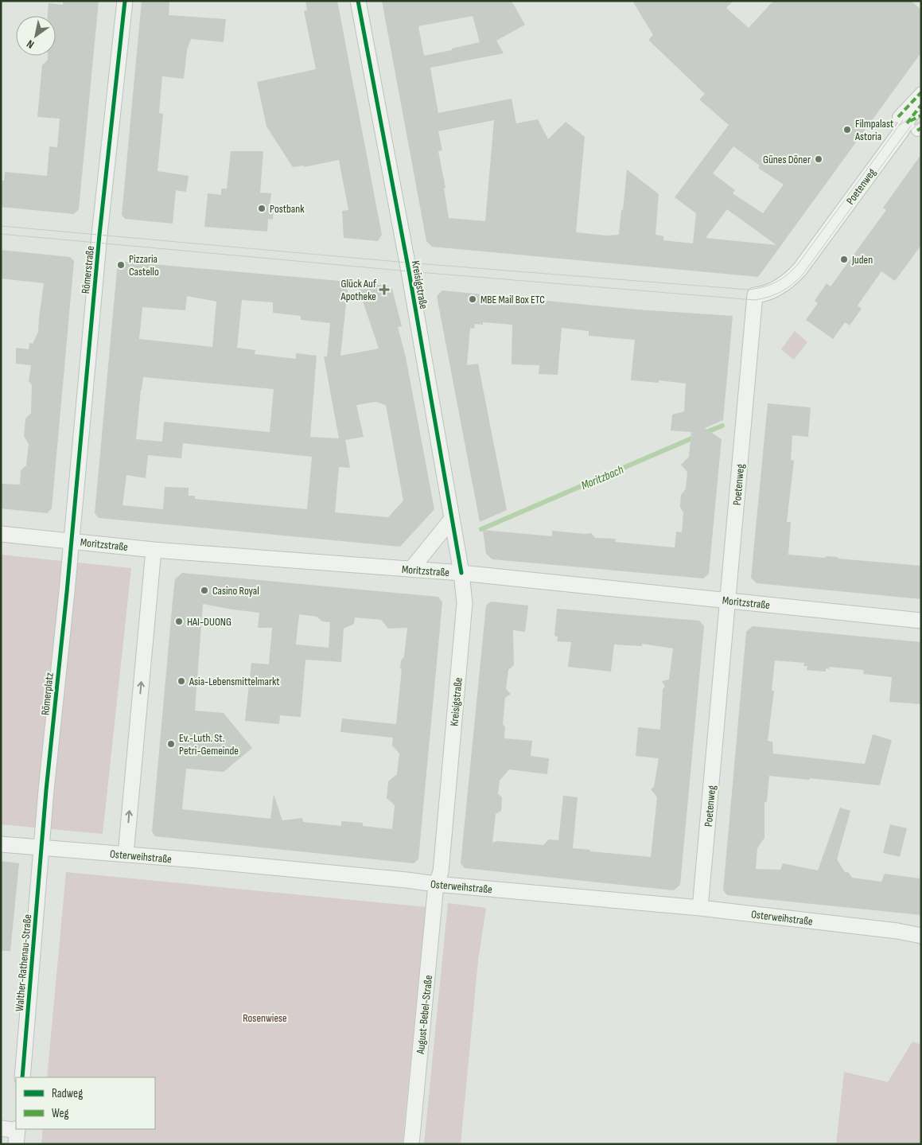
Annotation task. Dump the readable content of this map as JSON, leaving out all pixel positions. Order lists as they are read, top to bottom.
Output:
{
  "streets": {
    "street": [
      "Poetenweg",
      "Römerstraße",
      "Kreisigstraße",
      "Moritzstraße",
      "Römerplatz",
      "Osterweihstraße",
      "Walther-Rathenau-Straße",
      "August-Bebel-Straße"
    ]
  },
  "crossings": [
    ["Poetenweg", "Moritzstraße"],
    ["Poetenweg", "Osterweihstraße"],
    ["Römerstraße", "Moritzstraße"],
    ["Römerstraße", "Römerplatz"],
    ["Kreisigstraße", "Moritzstraße"],
    ["Kreisigstraße", "Osterweihstraße"],
    ["Kreisigstraße", "August-Bebel-Straße"],
    ["Moritzstraße", "Römerplatz"],
    ["Römerplatz", "Osterweihstraße"],
    ["Römerplatz", "Walther-Rathenau-Straße"],
    ["Osterweihstraße", "Walther-Rathenau-Straße"],
    ["Osterweihstraße", "August-Bebel-Straße"]
  ],
  "water": ["Moritzbach"],
  "parks": ["Rosenwiese"],
  "places": {
    "other": [
      "Filmpalast Astoria",
      "Günes Döner",
      "Postbank",
      "Juden",
      "Pizzaria Castello",
      "MBE Mail Box ETC",
      "Casino Royal",
      "HAI-DUONG",
      "Asia-Lebensmittelmarkt",
      "Ev.-Luth. St. Petri-Gemeinde"
    ],
    "health": ["Glück Auf Apotheke"]
  },
  "legend": ["Radweg", "Weg"],
  "north": "bottom left"
}
